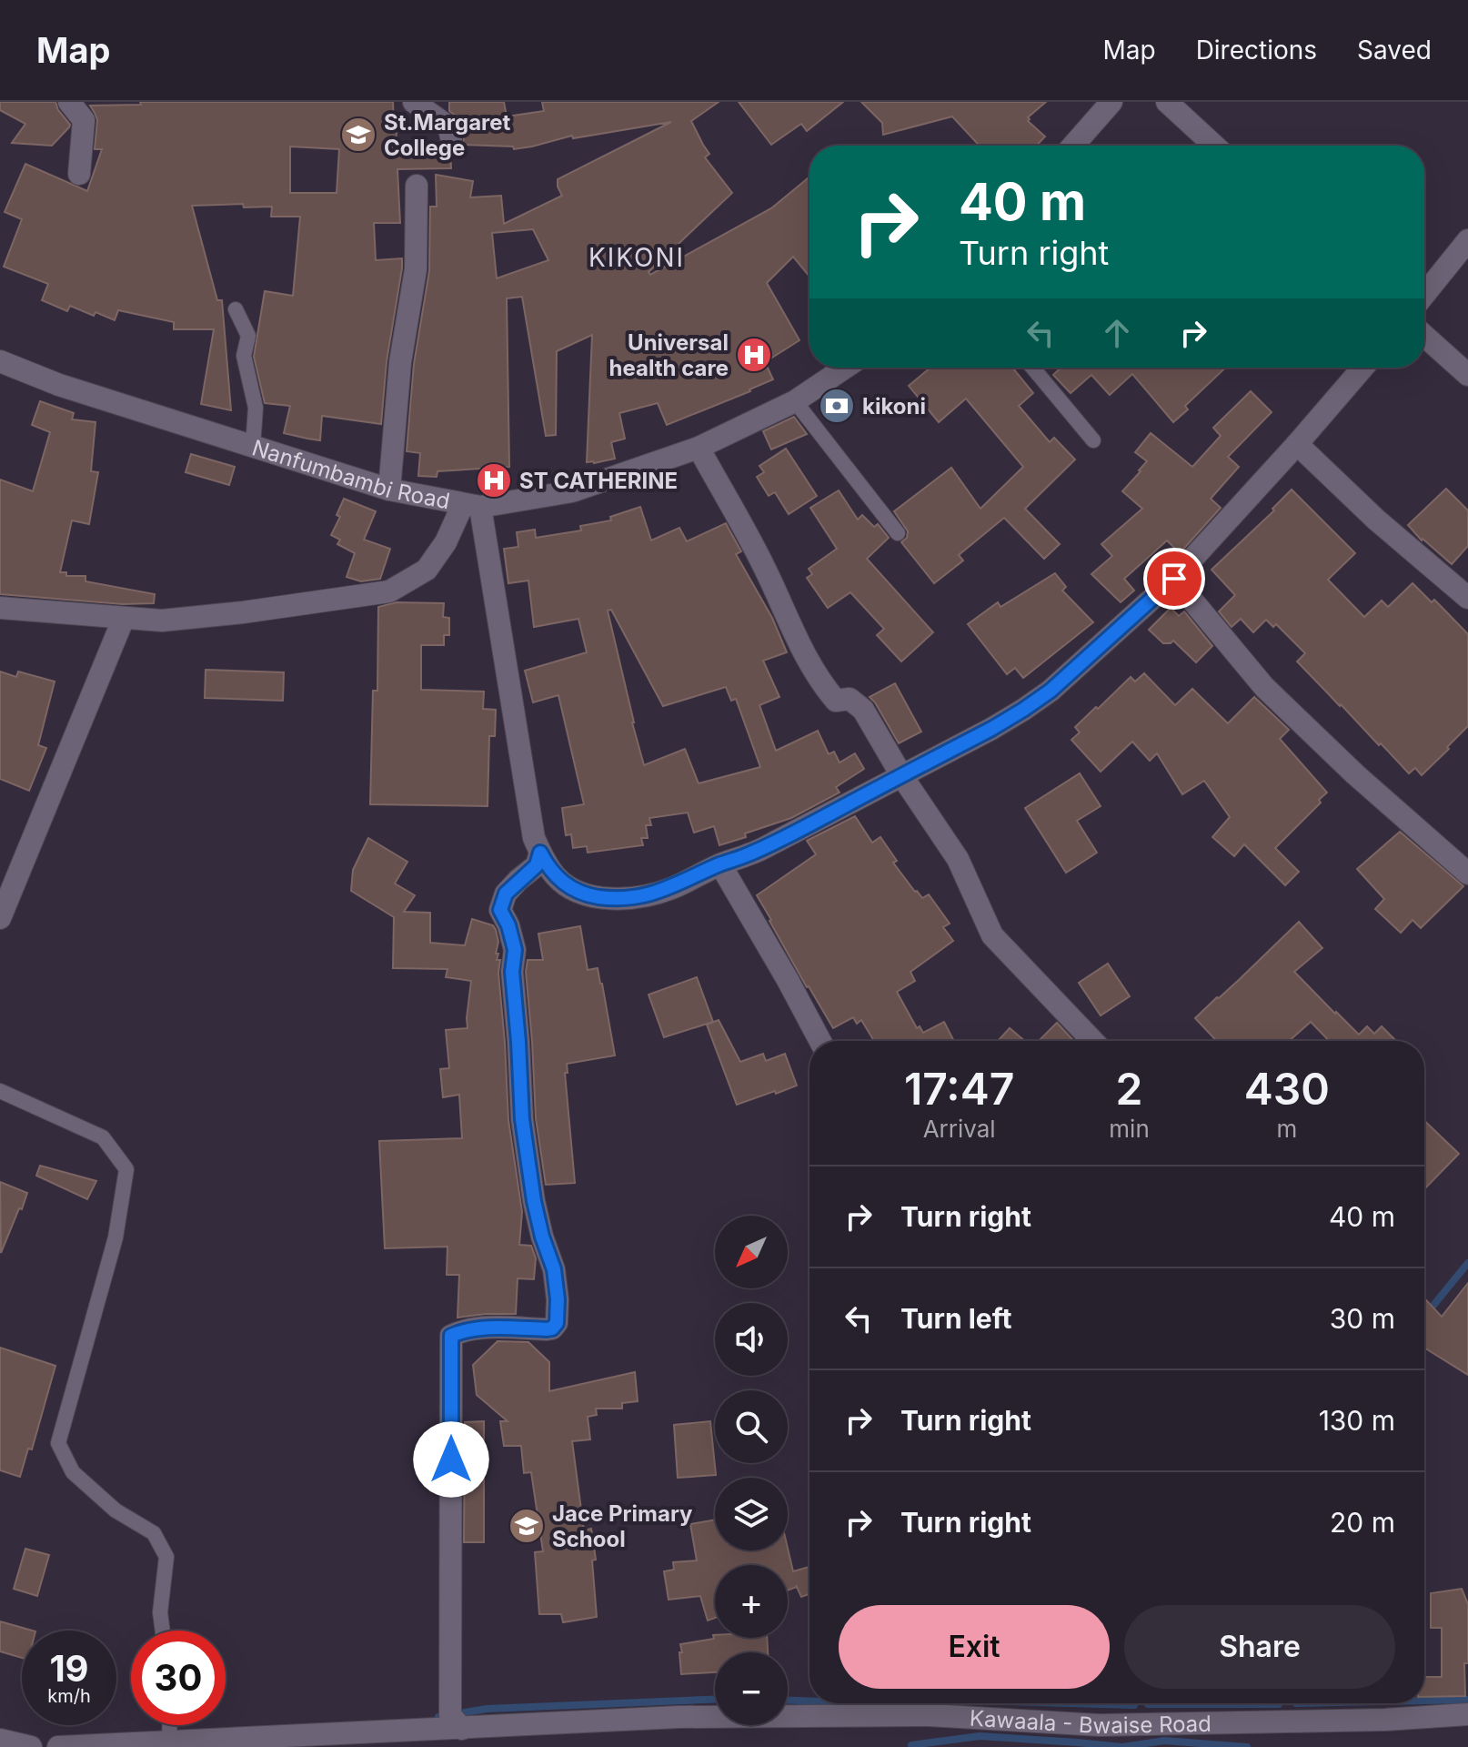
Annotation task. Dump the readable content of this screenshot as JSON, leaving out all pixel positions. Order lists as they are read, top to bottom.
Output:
{
  "streets": {
    "street": ["Nanfumbambi Road", "Kawaala - Bwaise Road"]
  },
  "districts": ["KIKONI"],
  "places": {
    "school or university": ["St.Margaret College", "Jace Primary School"],
    "hospital": ["Universal health care", "ST CATHERINE"],
    "bank": ["kikoni"]
  },
  "north": "bottom left",
  "page": {
    "header": "Map",
    "nav": ["Map", "Directions", "Saved"],
    "turn": ["40 m", "Turn right"],
    "eta": [
      "17:47",
      "Arrival",
      "2",
      "min",
      "430",
      "m"
    ],
    "list": [
      {
        "name": "Turn right",
        "value": "40 m"
      },
      {
        "name": "Turn left",
        "value": "30 m"
      },
      {
        "name": "Turn right",
        "value": "130 m"
      },
      {
        "name": "Turn right",
        "value": "20 m"
      }
    ],
    "map_buttons": ["+", "−"],
    "buttons": ["Exit", "Share"],
    "speed": "19 km/h",
    "limit": "30"
  }
}
